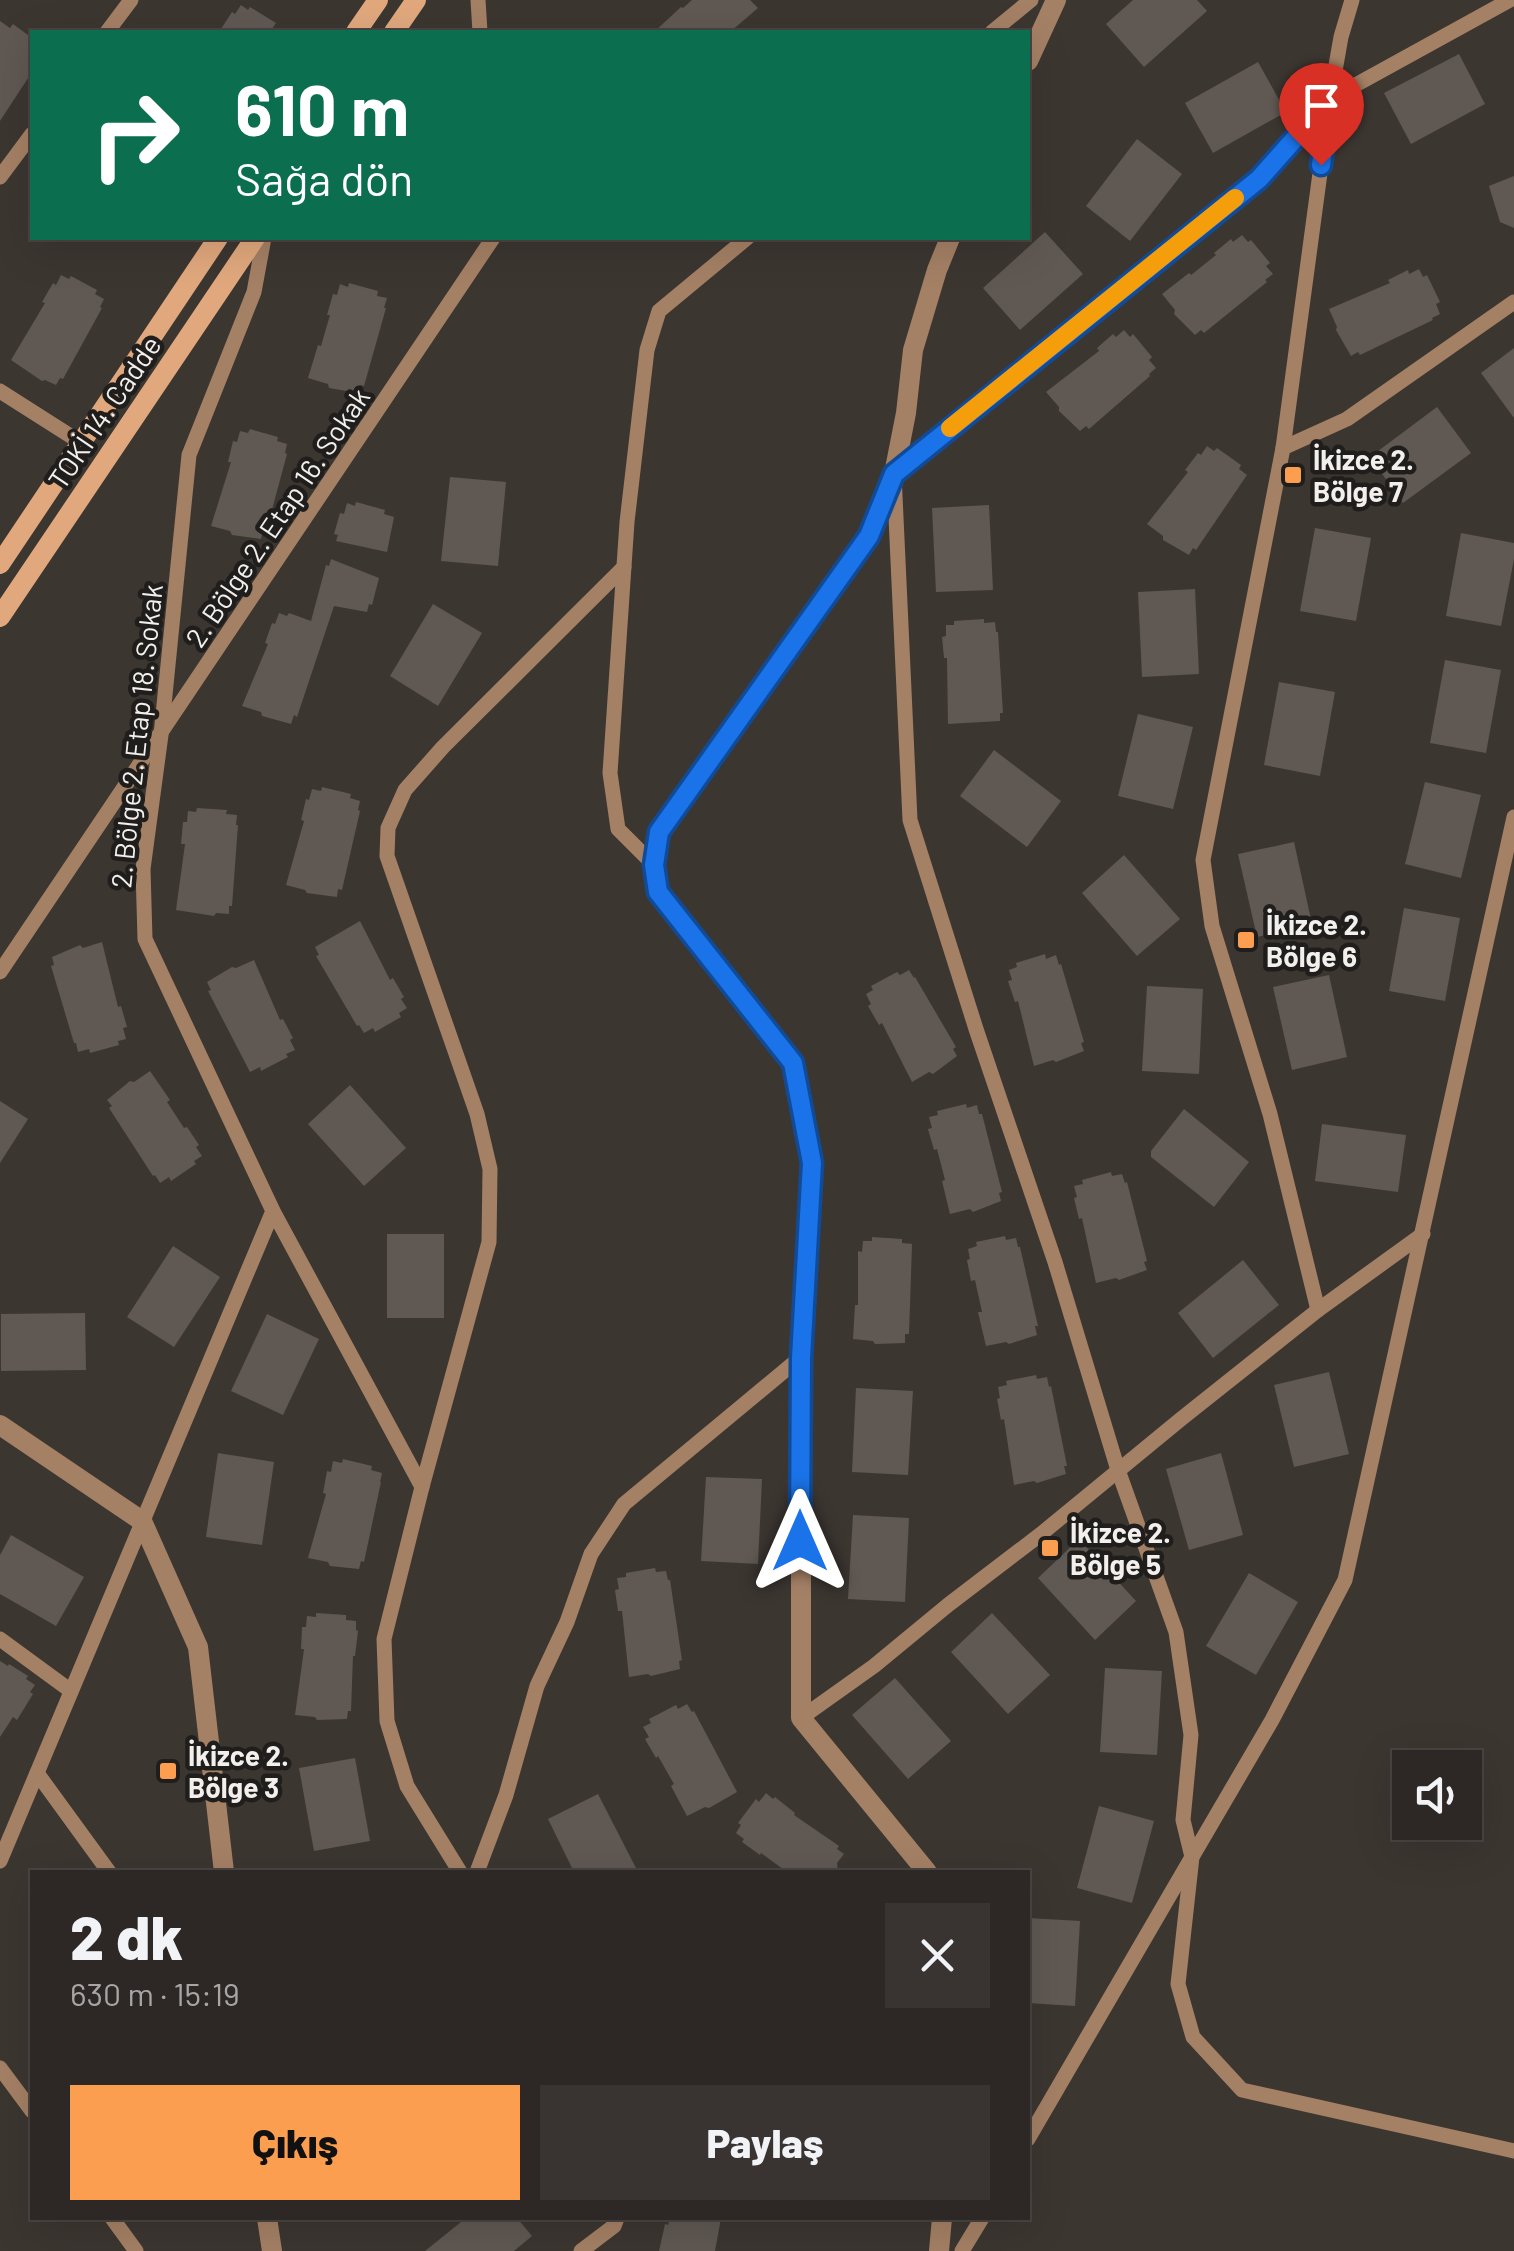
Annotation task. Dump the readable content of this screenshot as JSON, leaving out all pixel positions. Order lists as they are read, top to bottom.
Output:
{
  "streets": {
    "main road": ["TOKİ 14. Cadde"],
    "street": ["2. Bölge 2. Etap 16. Sokak", "2. Bölge 2. Etap 18. Sokak"]
  },
  "crossings": [
    ["2. Bölge 2. Etap 16. Sokak", "2. Bölge 2. Etap 18. Sokak"]
  ],
  "places": {
    "transit": [
      "İkizce 2. Bölge 7",
      "İkizce 2. Bölge 6",
      "İkizce 2. Bölge 5",
      "İkizce 2. Bölge 3"
    ]
  },
  "page": {
    "turn": ["610 m", "Sağa dön"],
    "heading": ["2 dk", "630 m · 15:19"],
    "buttons": ["Çıkış", "Paylaş"]
  }
}
